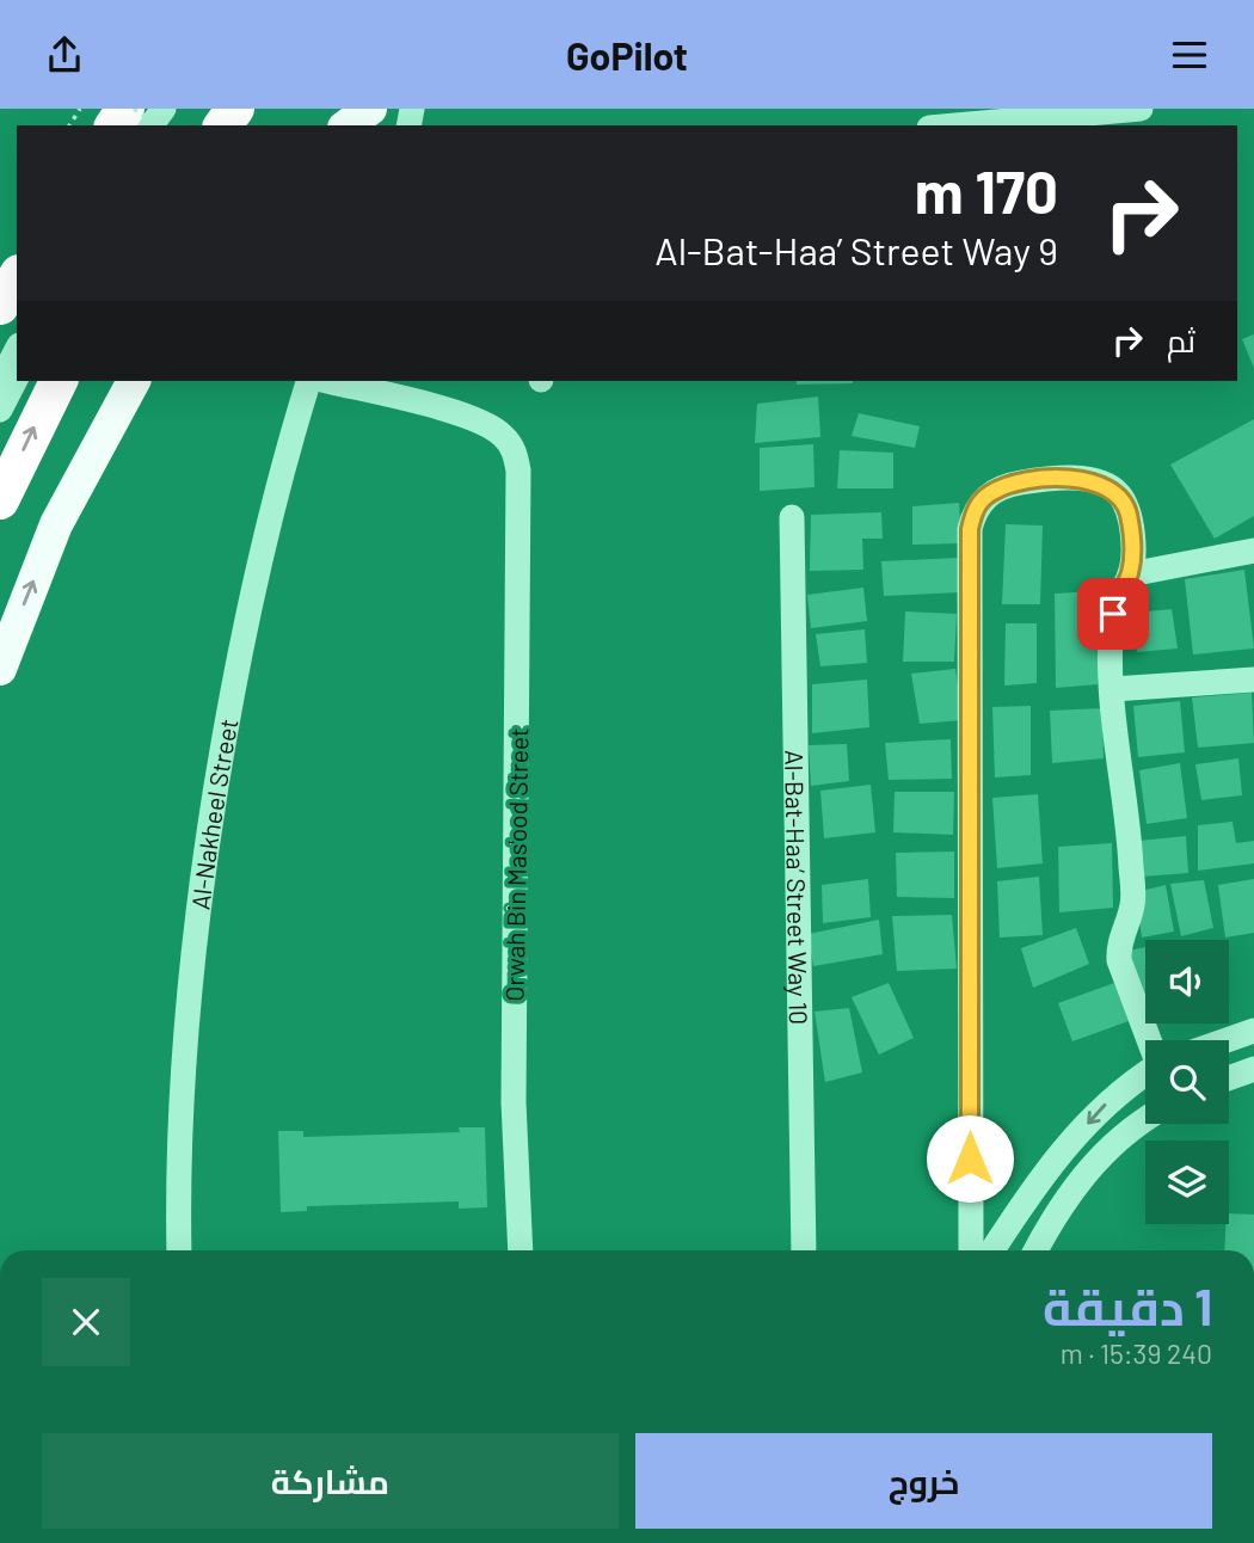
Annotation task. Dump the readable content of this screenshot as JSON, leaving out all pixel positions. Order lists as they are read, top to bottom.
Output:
{
  "streets": {
    "street": ["Al-Nakheel Street", "Orwah Bin Mas'ood Street", "Al-Bat-Haa’ Street Way 10"]
  },
  "page": {
    "header": "GoPilot",
    "turn": ["170 m", "Al-Bat-Haa’ Street Way 9"],
    "then": "ثم",
    "heading": ["1 دقيقة", "240 m · 15:39"],
    "buttons": ["خروج", "مشاركة"]
  }
}
